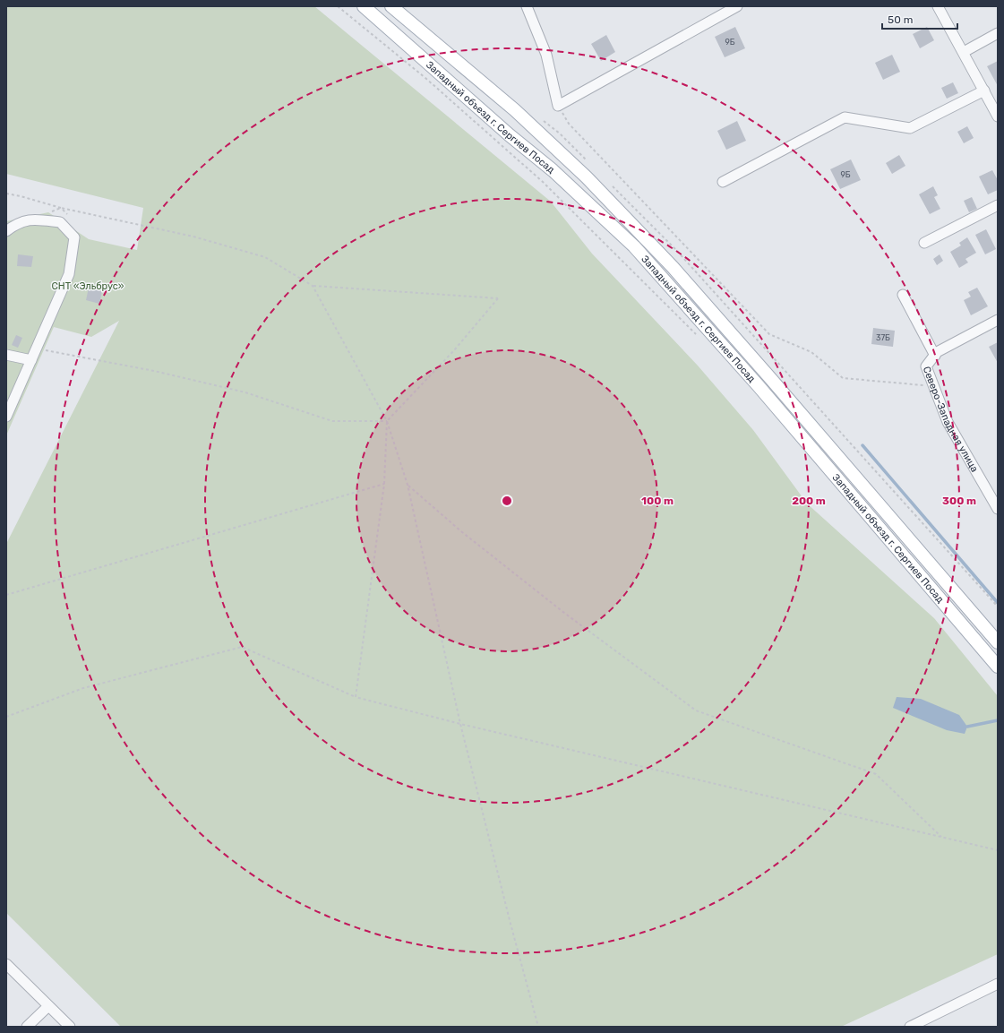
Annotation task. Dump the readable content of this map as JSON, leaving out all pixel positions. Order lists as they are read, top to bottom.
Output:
{
  "streets": {
    "main road": ["Западный объезд г. Сергиев Посад"],
    "street": ["Северо-Западная улица"]
  },
  "parks": ["СНТ «Эльбрус»"],
  "house_numbers": ["9Б", "9Б", "37Б"],
  "scale_bar": "50 m",
  "rings": ["100 m", "200 m", "300 m"]
}
